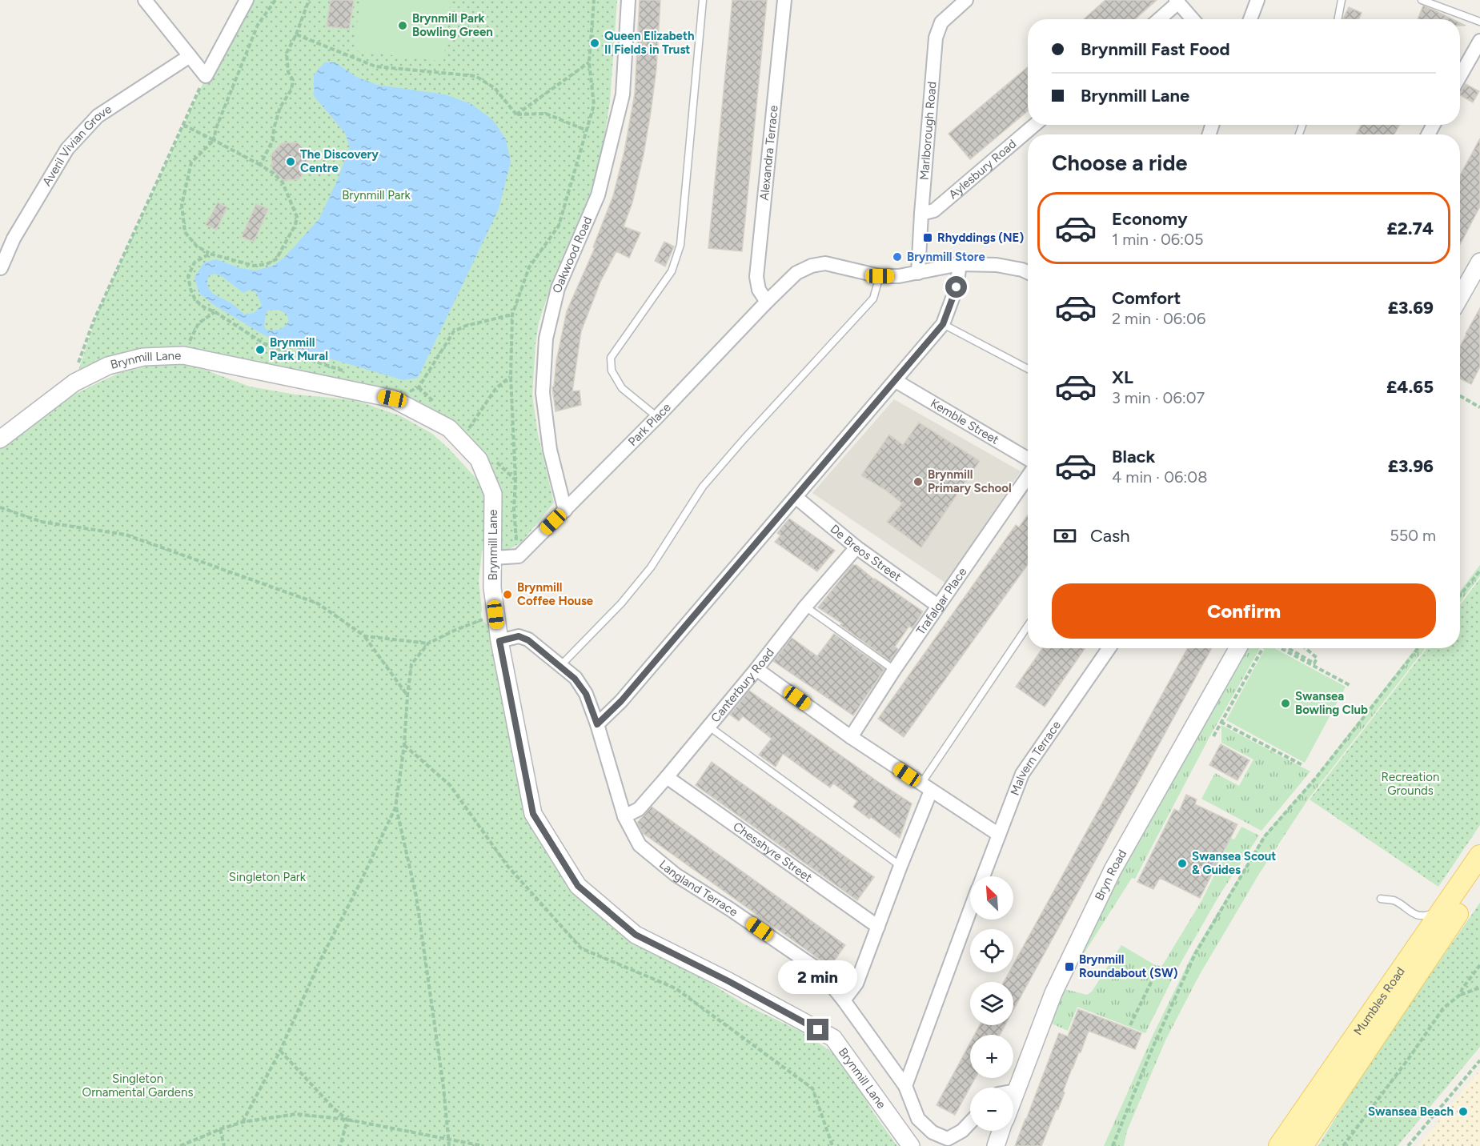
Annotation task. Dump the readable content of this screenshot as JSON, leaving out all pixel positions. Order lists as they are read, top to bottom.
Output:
{
  "streets": {
    "main road": ["Mumbles Road"],
    "street": [
      "Marlborough Road",
      "Averil Vivian Grove",
      "Alexandra Terrace",
      "Aylesbury Road",
      "Oakwood Road",
      "Brynmill Lane",
      "Kemble Street",
      "Park Place",
      "De Breos Street",
      "Trafalgar Place",
      "Canterbury Road",
      "Malvern Terrace",
      "Chesshyre Street",
      "Bryn Road",
      "Langland Terrace"
    ]
  },
  "crossings": [
    ["Marlborough Road", "Aylesbury Road"],
    ["Alexandra Terrace", "Park Place"],
    ["Oakwood Road", "Park Place"],
    ["Brynmill Lane", "Langland Terrace"],
    ["De Breos Street", "Trafalgar Place"],
    ["De Breos Street", "Canterbury Road"],
    ["Canterbury Road", "Chesshyre Street"],
    ["Canterbury Road", "Langland Terrace"]
  ],
  "parks": [
    "Brynmill Park",
    "Recreation Grounds",
    "Singleton Park",
    "Singleton Ornamental Gardens"
  ],
  "places": {
    "other": [
      "Brynmill Park Bowling Green",
      "Queen Elizabeth II Fields in Trust",
      "The Discovery Centre",
      "Brynmill Store",
      "Brynmill Park Mural",
      "Brynmill Primary School",
      "Brynmill Coffee House",
      "Swansea Bowling Club",
      "Swansea Scout & Guides",
      "Swansea Beach"
    ],
    "transit": ["Rhyddings (NE)", "Brynmill Roundabout (SW)"]
  },
  "north": "top left",
  "page": {
    "banner": ["Brynmill Fast Food", "Brynmill Lane"],
    "heading": "Choose a ride",
    "list": [
      {
        "name": "Economy",
        "note": "1 min · 06:05",
        "value": "£2.74"
      },
      {
        "name": "Comfort",
        "note": "2 min · 06:06",
        "value": "£3.69"
      },
      {
        "name": "XL",
        "note": "3 min · 06:07",
        "value": "£4.65"
      },
      {
        "name": "Black",
        "note": "4 min · 06:08",
        "value": "£3.96"
      }
    ],
    "pay": ["Cash", "550 m"],
    "buttons": "Confirm",
    "map_buttons": ["+", "−"],
    "bubble": "2 min"
  }
}
